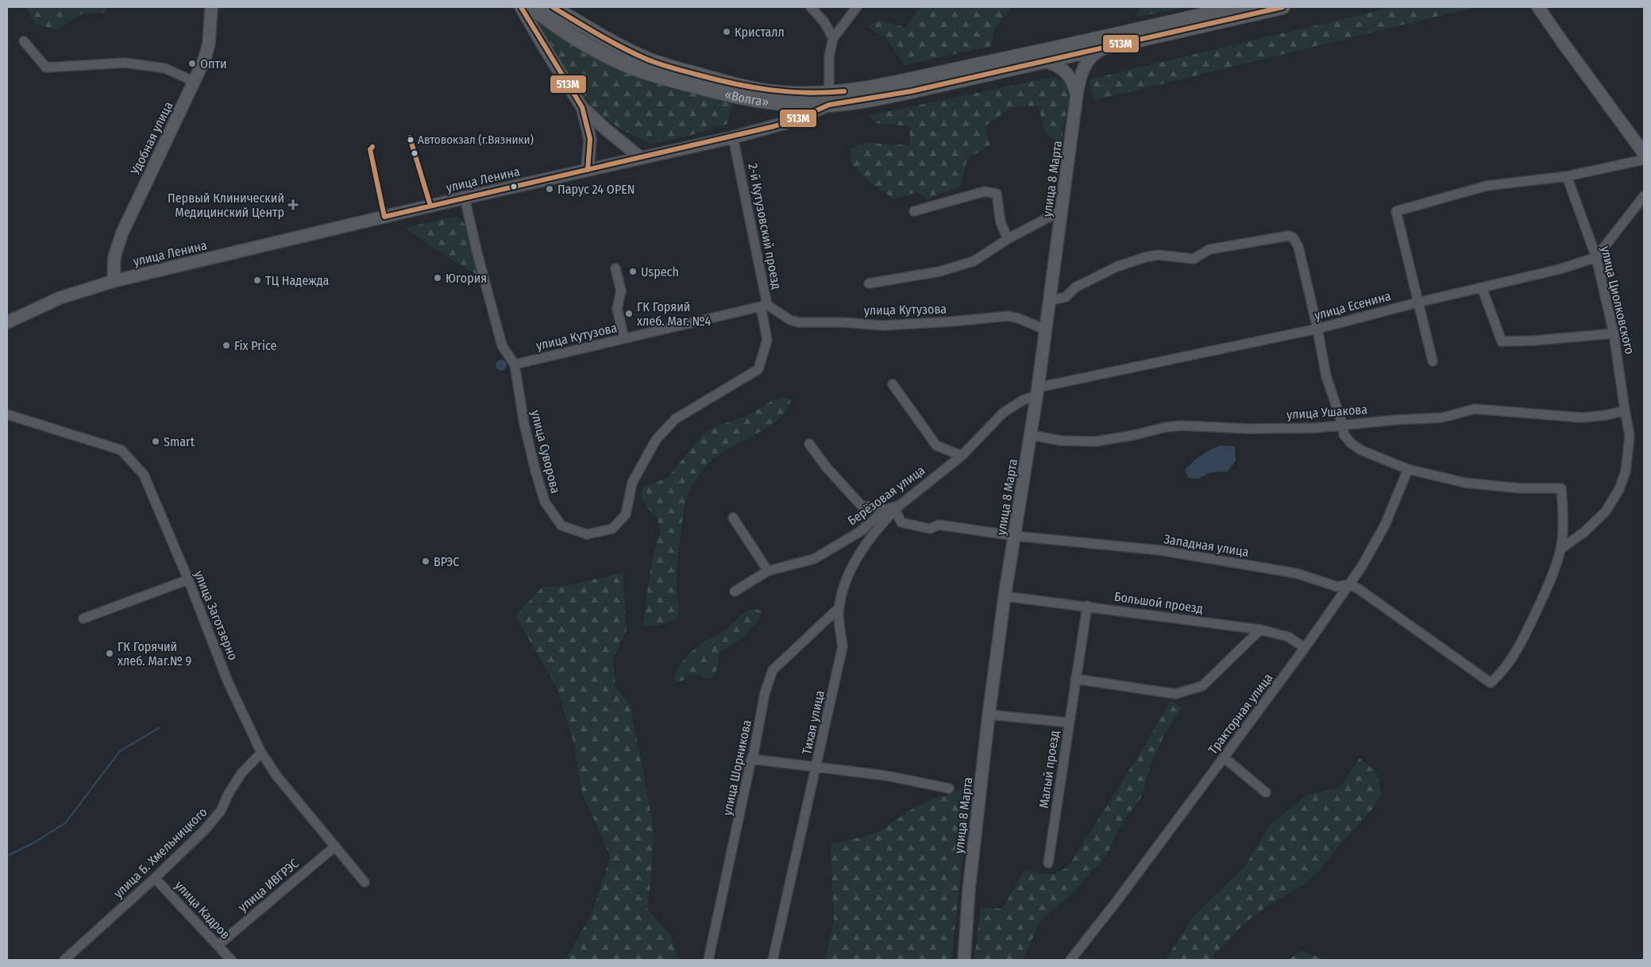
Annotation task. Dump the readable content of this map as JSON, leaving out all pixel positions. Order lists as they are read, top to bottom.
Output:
{
  "streets": {
    "highway": ["«Волга»"],
    "main road": ["Удобная улица", "улица 8 Марта", "улица Ленина"],
    "street": [
      "2-й Кутузовский проезд",
      "улица Циолковского",
      "улица Есенина",
      "улица Кутузова",
      "улица Ушакова",
      "улица Суворова",
      "Берёзовая улица",
      "Западная улица",
      "Большой проезд",
      "улица Заготзерно",
      "Тракторная улица",
      "Тихая улица",
      "улица Шорникова",
      "Малый проезд",
      "улица Б. Хмельницкого",
      "улица ИВГРЭС",
      "улица Кадров"
    ]
  },
  "crossings": [
    ["«Волга»", "улица 8 Марта"],
    ["«Волга»", "улица Ленина"],
    ["Удобная улица", "улица Ленина"],
    ["улица 8 Марта", "улица Есенина"],
    ["улица 8 Марта", "улица Кутузова"],
    ["улица 8 Марта", "улица Ушакова"],
    ["улица 8 Марта", "Берёзовая улица"],
    ["улица 8 Марта", "Западная улица"],
    ["улица 8 Марта", "Большой проезд"],
    ["улица Ленина", "2-й Кутузовский проезд"],
    ["улица Ленина", "улица Суворова"],
    ["2-й Кутузовский проезд", "улица Кутузова"],
    ["2-й Кутузовский проезд", "улица Суворова"],
    ["улица Циолковского", "улица Есенина"],
    ["улица Циолковского", "улица Ушакова"],
    ["улица Есенина", "Берёзовая улица"],
    ["улица Кутузова", "улица Суворова"],
    ["Берёзовая улица", "Западная улица"],
    ["Берёзовая улица", "Тихая улица"],
    ["Западная улица", "Тракторная улица"],
    ["Западная улица", "Тихая улица"],
    ["Большой проезд", "Тракторная улица"],
    ["Большой проезд", "Малый проезд"],
    ["улица Заготзерно", "улица Б. Хмельницкого"],
    ["улица Заготзерно", "улица ИВГРЭС"],
    ["Тихая улица", "улица Шорникова"],
    ["улица Б. Хмельницкого", "улица Кадров"],
    ["улица ИВГРЭС", "улица Кадров"]
  ],
  "places": {
    "other": [
      "Кристалл",
      "Опти",
      "Автовокзал (г.Вязники)",
      "Парус 24 OPEN",
      "Uspech",
      "Югория",
      "ТЦ Надежда",
      "ГК Горяий хлеб. Маг. №4",
      "Fix Price",
      "Smart",
      "ВРЭС",
      "ГК Горячий хлеб. Маг.№ 9"
    ],
    "health": ["Первый Клинический Медицинский Центр"]
  },
  "lines": ["transit line 513М"]
}
